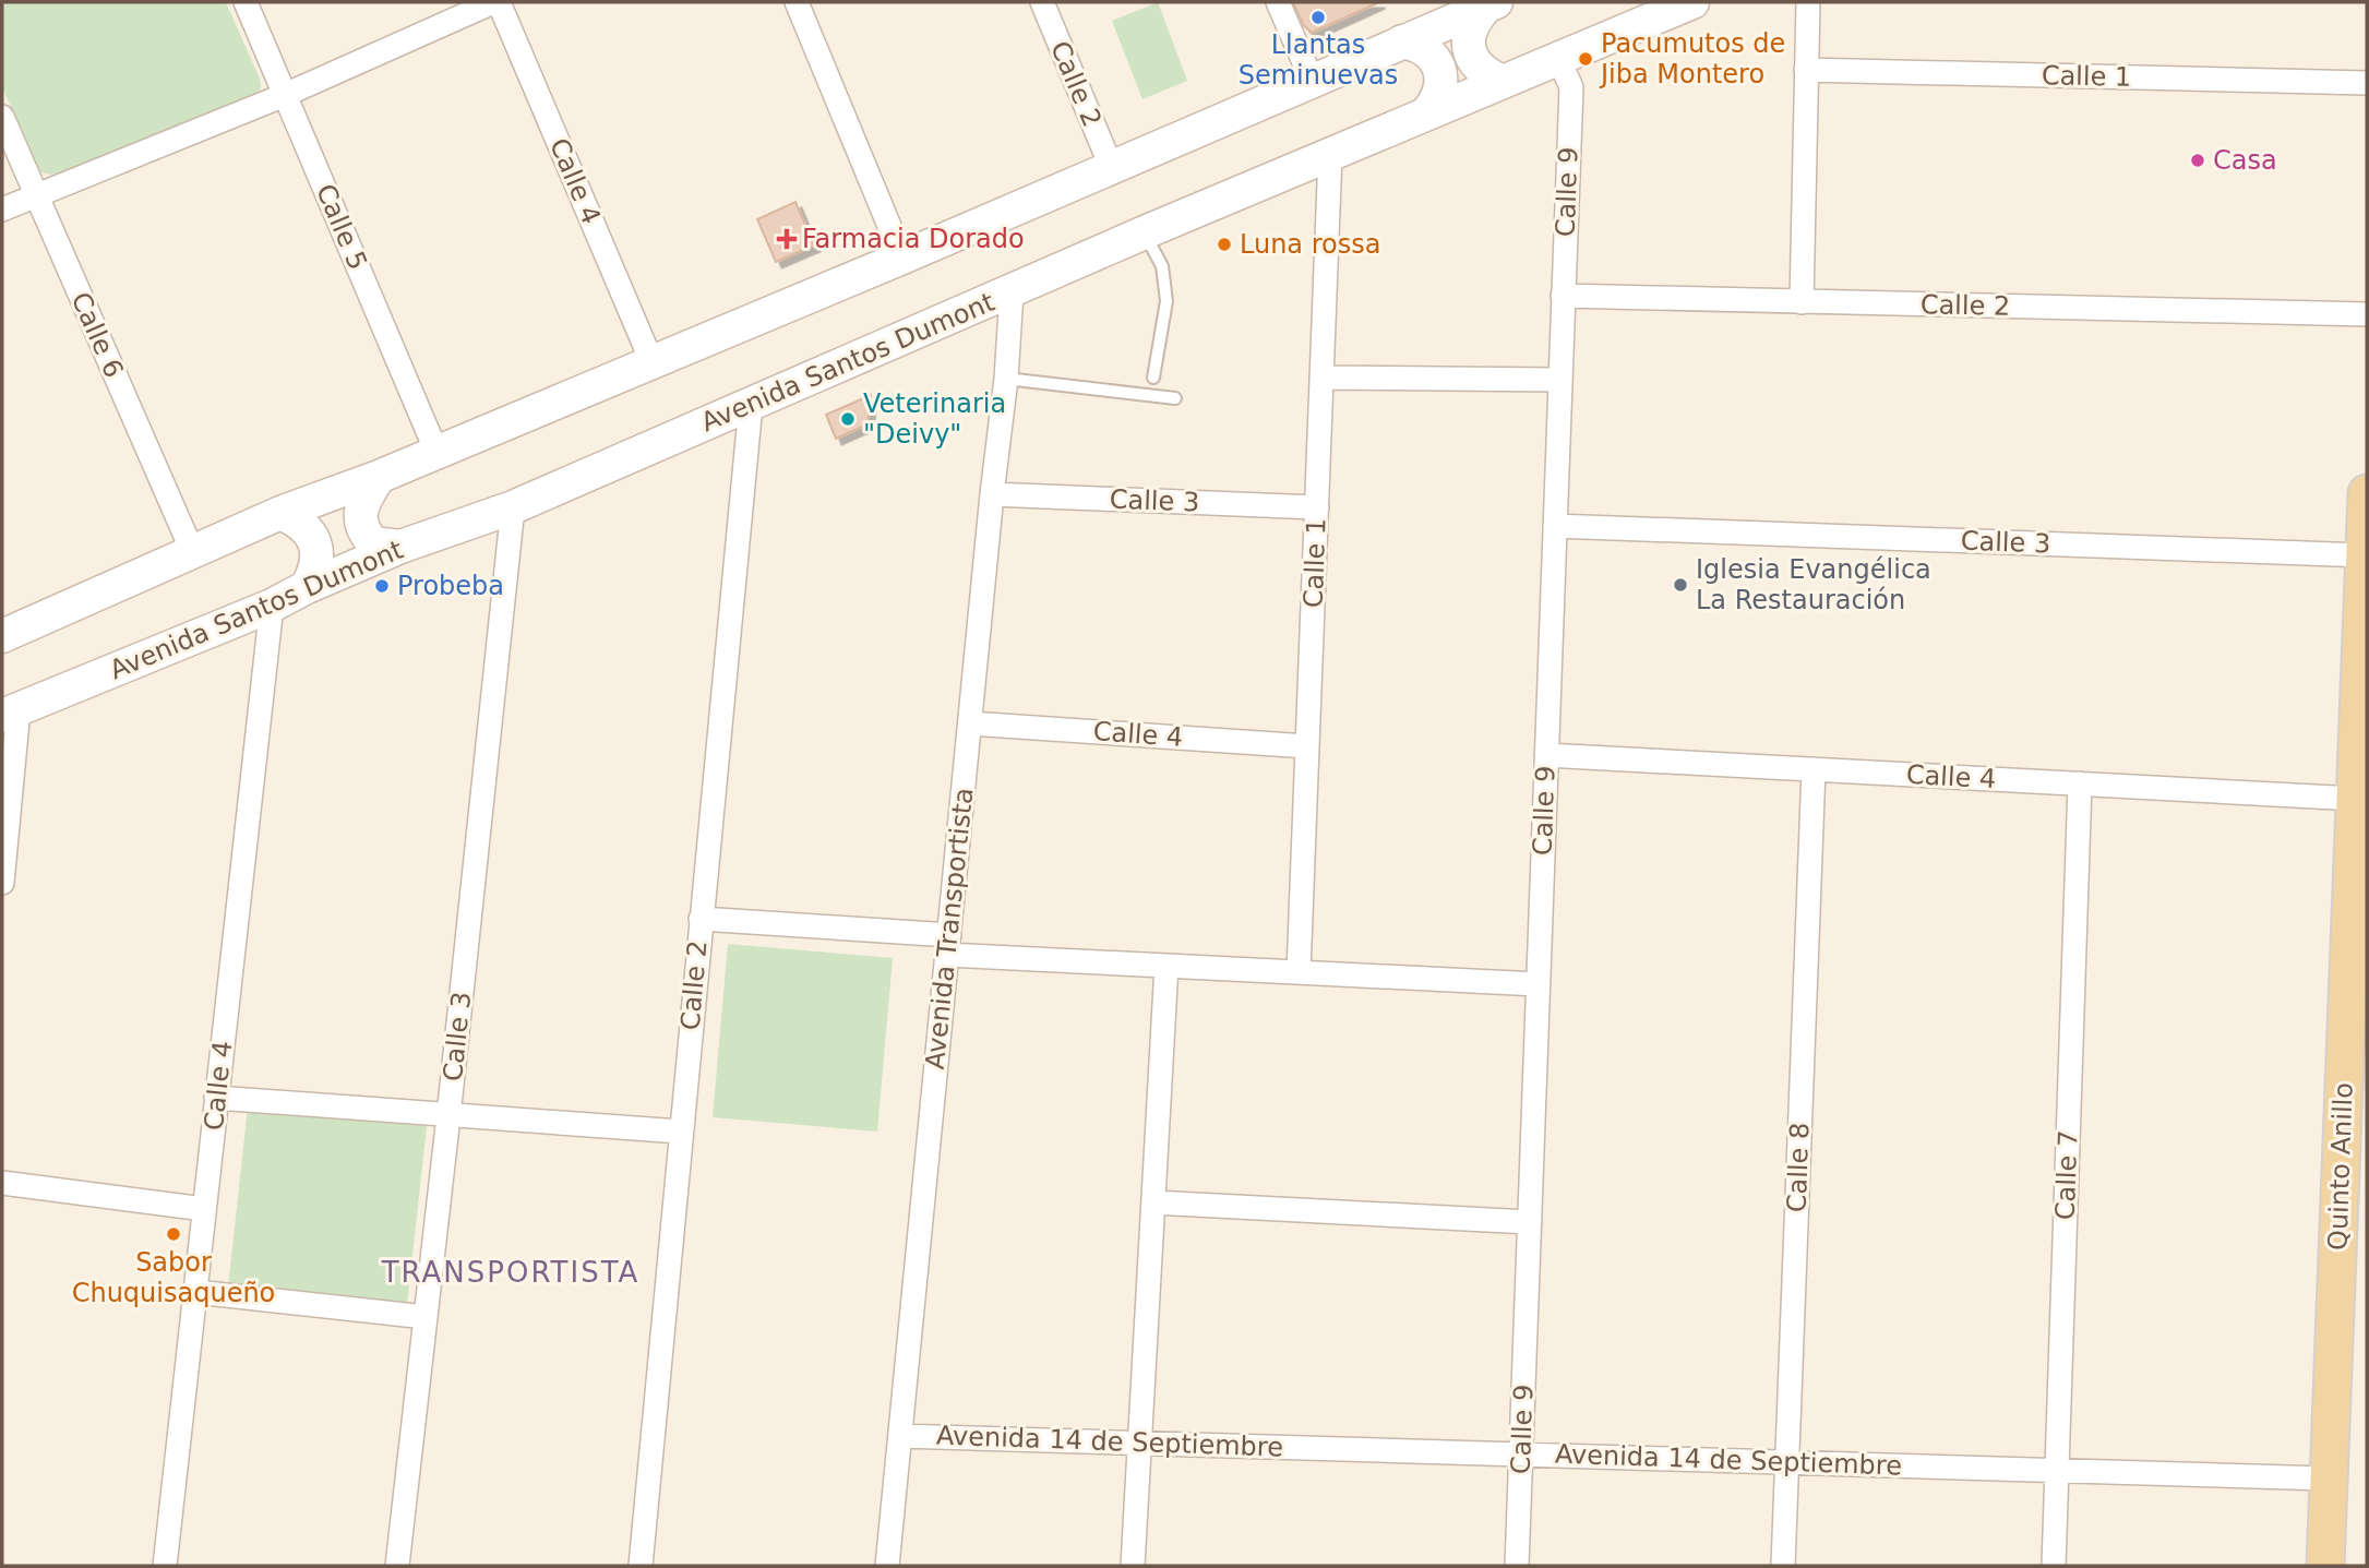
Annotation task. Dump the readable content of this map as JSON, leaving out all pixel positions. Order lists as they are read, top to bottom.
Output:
{
  "streets": {
    "main road": ["Avenida Santos Dumont", "Quinto Anillo"],
    "street": [
      "Calle 1",
      "Calle 2",
      "Calle 4",
      "Calle 9",
      "Calle 5",
      "Calle 6",
      "Calle 3",
      "Avenida Transportista",
      "Calle 8",
      "Calle 7",
      "Avenida 14 de Septiembre"
    ]
  },
  "crossings": [
    ["Calle 1", "Calle 4"],
    ["Calle 1", "Avenida Santos Dumont"],
    ["Calle 1", "Calle 3"],
    ["Calle 2", "Calle 9"],
    ["Calle 2", "Avenida Santos Dumont"],
    ["Calle 4", "Calle 9"],
    ["Calle 4", "Avenida Santos Dumont"],
    ["Calle 4", "Avenida Transportista"],
    ["Calle 4", "Quinto Anillo"],
    ["Calle 4", "Calle 8"],
    ["Calle 4", "Calle 7"],
    ["Calle 9", "Avenida Santos Dumont"],
    ["Calle 9", "Calle 3"],
    ["Calle 9", "Avenida 14 de Septiembre"],
    ["Avenida Santos Dumont", "Calle 3"],
    ["Avenida Santos Dumont", "Avenida Transportista"],
    ["Calle 3", "Avenida Transportista"],
    ["Calle 3", "Quinto Anillo"],
    ["Avenida Transportista", "Avenida 14 de Septiembre"],
    ["Quinto Anillo", "Avenida 14 de Septiembre"],
    ["Calle 8", "Avenida 14 de Septiembre"],
    ["Calle 7", "Avenida 14 de Septiembre"]
  ],
  "districts": ["TRANSPORTISTA"],
  "places": {
    "other": [
      "Llantas Seminuevas",
      "Pacumutos de Jiba Montero",
      "Casa",
      "Luna rossa",
      "Veterinaria \"Deivy\"",
      "Iglesia Evangélica La Restauración",
      "Probeba",
      "Sabor Chuquisaqueño"
    ],
    "health": ["Farmacia Dorado"]
  }
}
